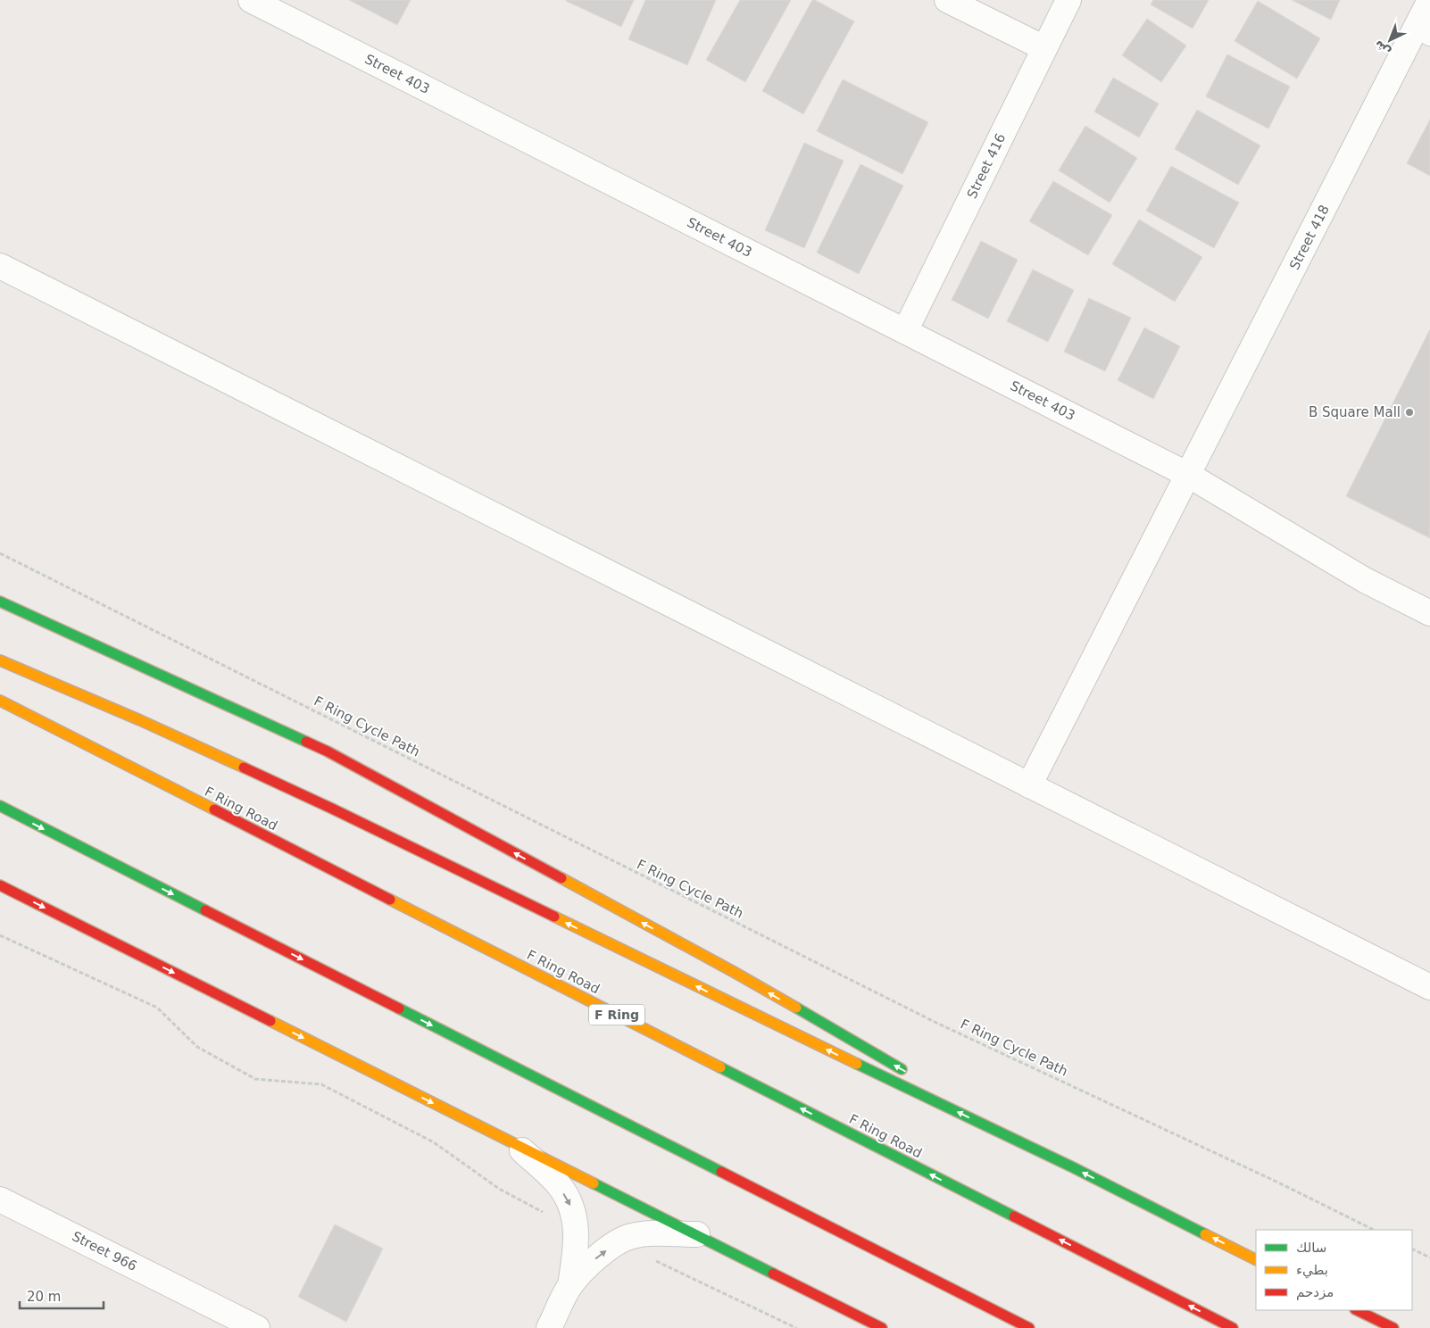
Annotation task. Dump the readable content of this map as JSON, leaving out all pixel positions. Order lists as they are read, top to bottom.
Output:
{
  "streets": {
    "highway": ["F Ring Road", "F Ring"],
    "street": [
      "Street 403",
      "Street 416",
      "Street 418",
      "Street 966"
    ],
    "path": ["F Ring Cycle Path"]
  },
  "crossings": [
    ["Street 403", "Street 416"],
    ["Street 403", "Street 418"]
  ],
  "places": ["B Square Mall"],
  "legend": ["سالك", "بطيء", "مزدحم"],
  "scale_bar": "20 m",
  "north": "bottom left"
}
